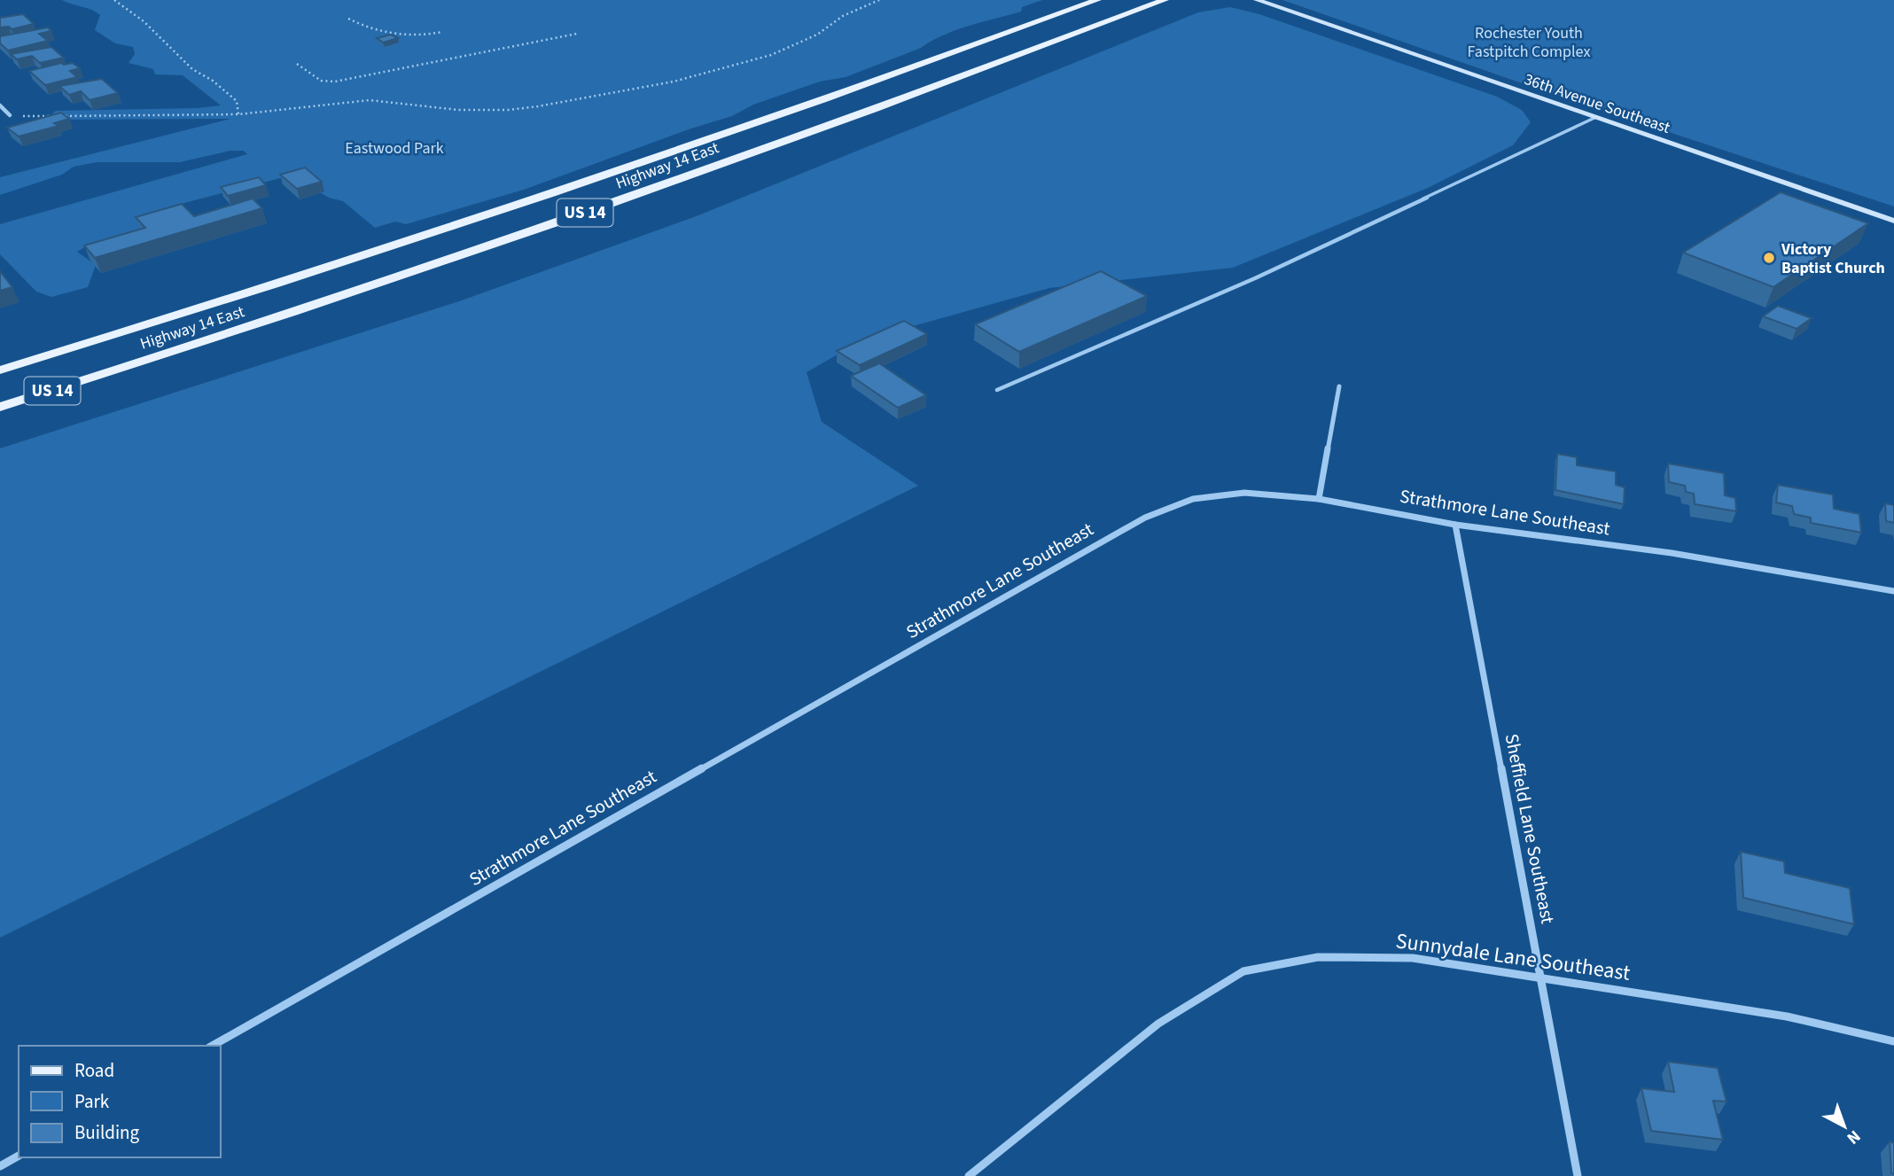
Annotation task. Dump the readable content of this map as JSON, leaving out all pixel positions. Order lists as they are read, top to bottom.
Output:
{
  "streets": {
    "main road": ["Highway 14 East", "US 14"],
    "street": [
      "36th Avenue Southeast",
      "Strathmore Lane Southeast",
      "Sheffield Lane Southeast",
      "Sunnydale Lane Southeast"
    ]
  },
  "crossings": [
    ["Strathmore Lane Southeast", "Sheffield Lane Southeast"],
    ["Sheffield Lane Southeast", "Sunnydale Lane Southeast"]
  ],
  "parks": ["Rochester Youth Fastpitch Complex", "Eastwood Park"],
  "places": ["Victory Baptist Church"],
  "legend": ["Road", "Park", "Building"],
  "north": "bottom right"
}
